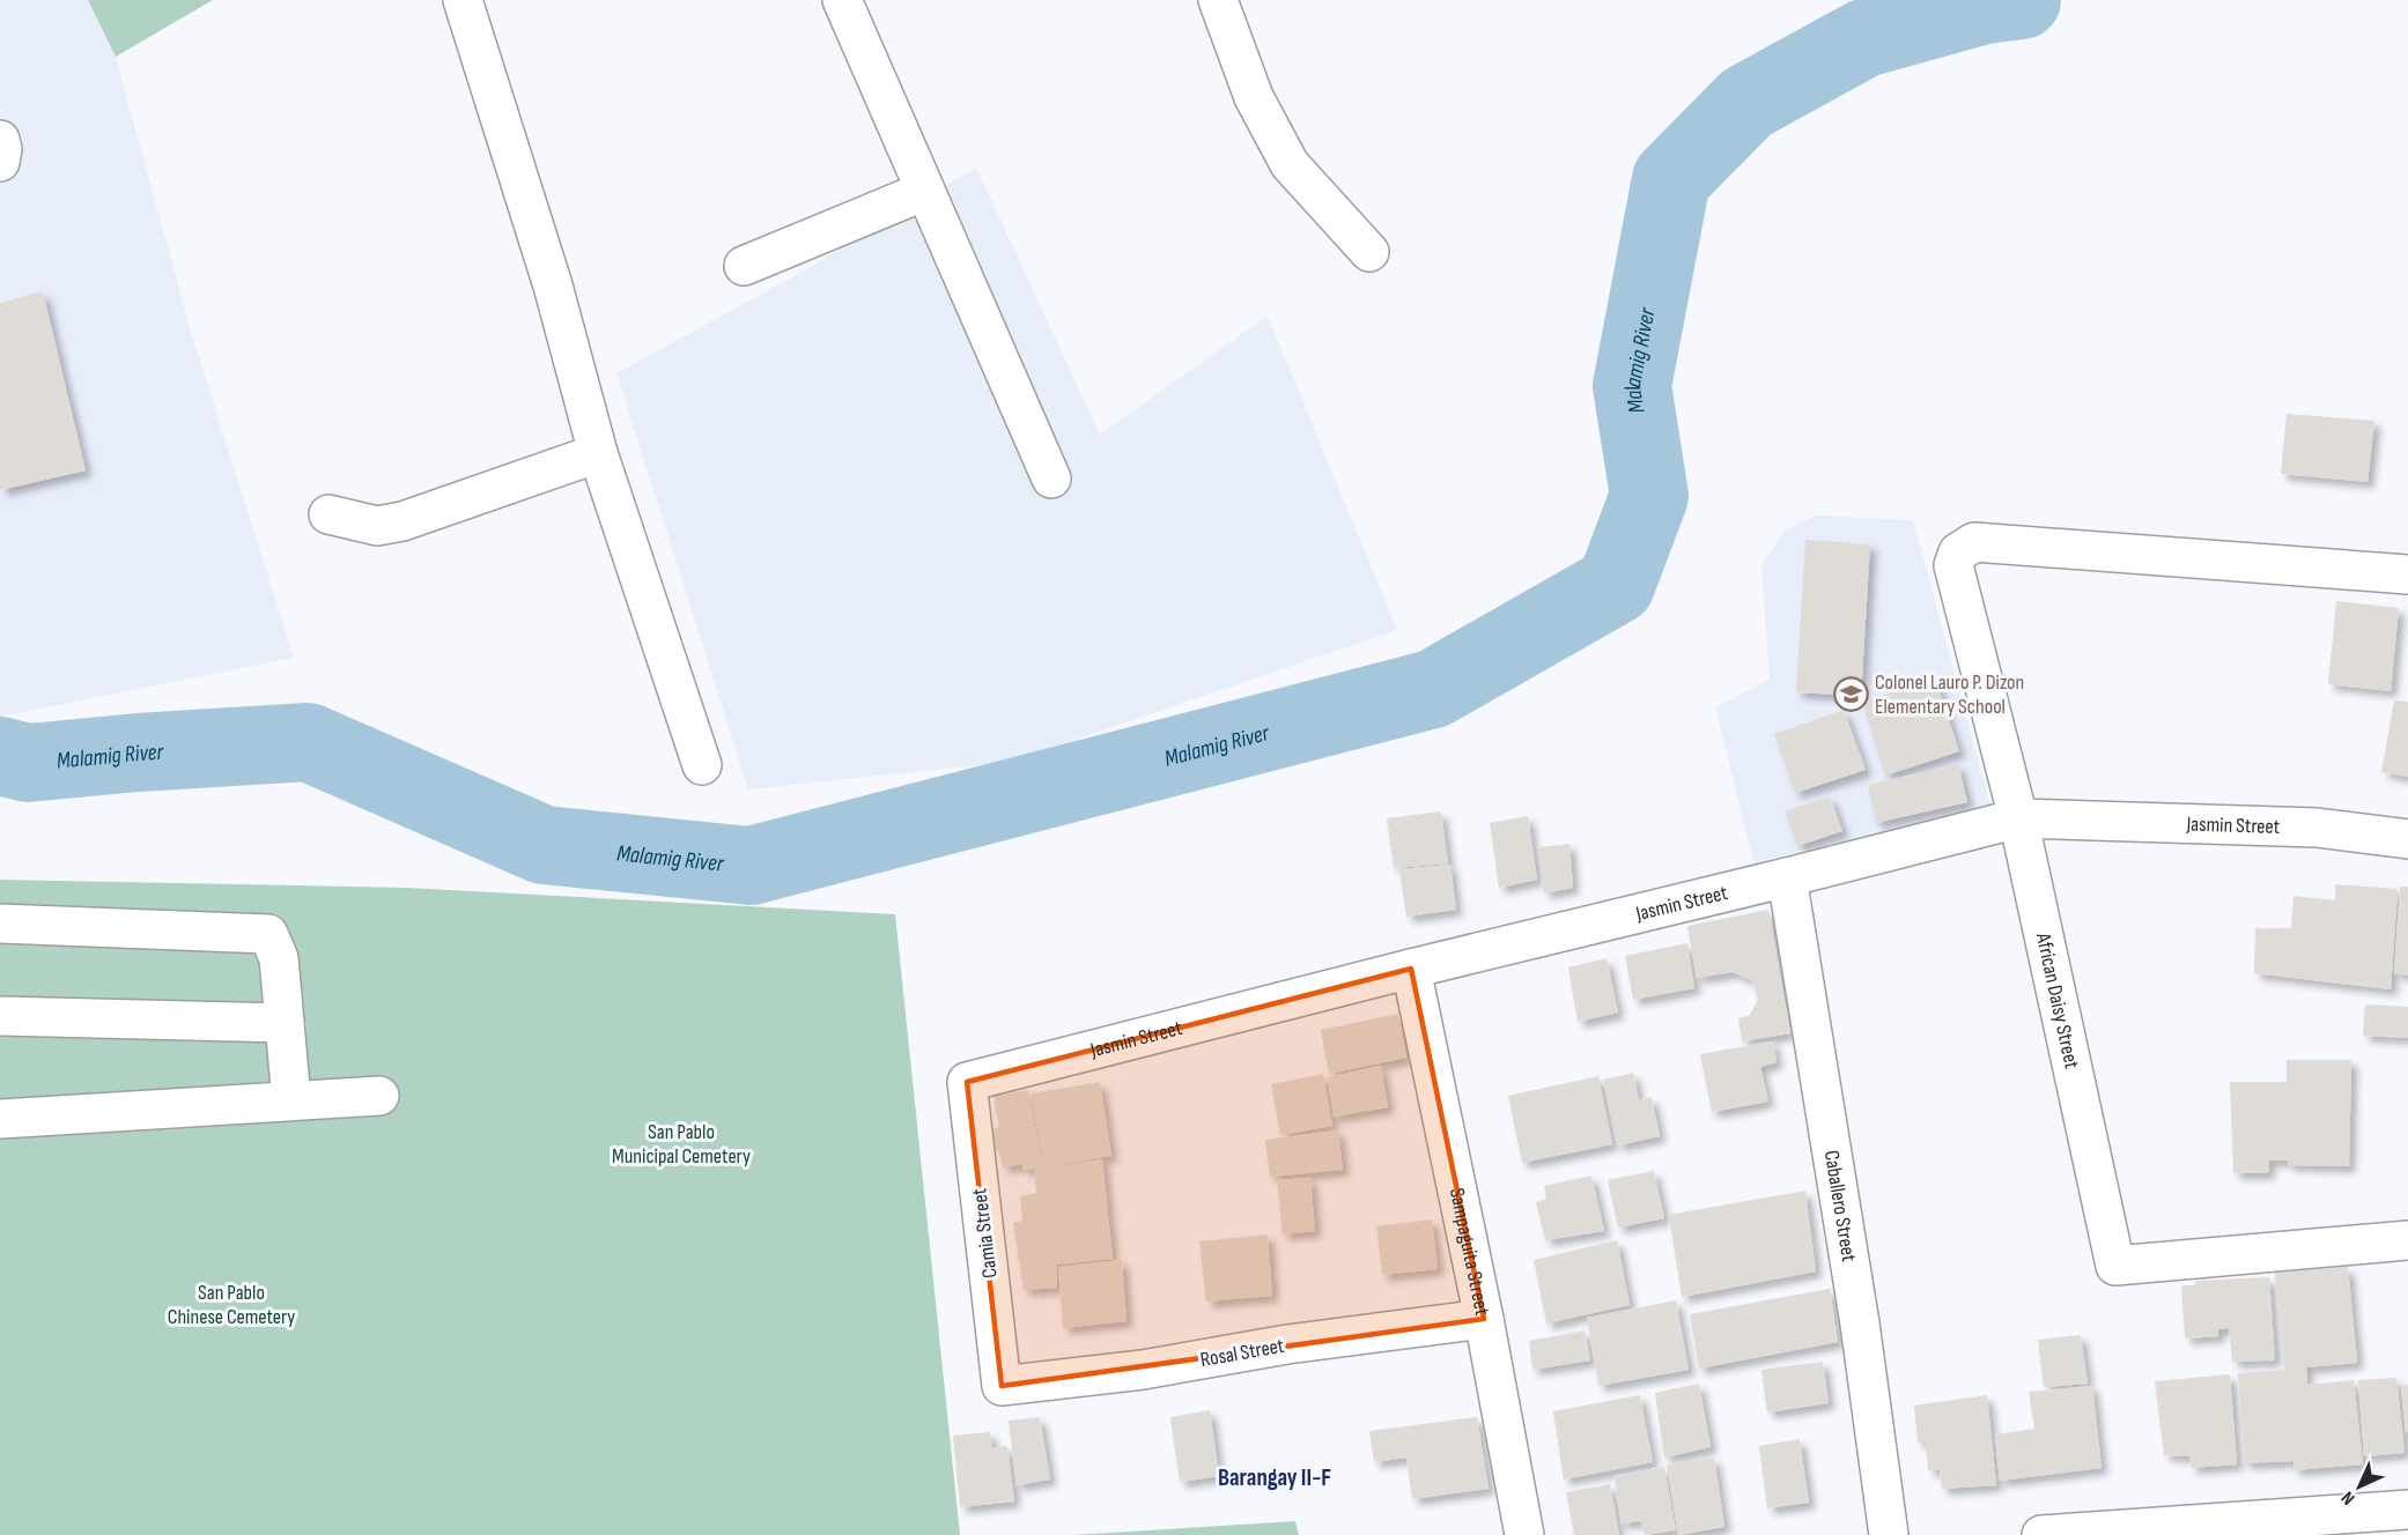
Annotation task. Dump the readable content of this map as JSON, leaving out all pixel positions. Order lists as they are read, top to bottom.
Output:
{
  "streets": {
    "street": [
      "Jasmin Street",
      "African Daisy Street",
      "Caballero Street",
      "Camia Street",
      "Sampaguita Street",
      "Rosal Street"
    ]
  },
  "crossings": [
    ["Jasmin Street", "African Daisy Street"],
    ["Jasmin Street", "Caballero Street"],
    ["Jasmin Street", "Camia Street"],
    ["Jasmin Street", "Sampaguita Street"],
    ["Camia Street", "Rosal Street"],
    ["Sampaguita Street", "Rosal Street"]
  ],
  "districts": ["Barangay II-F"],
  "water": ["Malamig River"],
  "parks": ["San Pablo Municipal Cemetery", "San Pablo Chinese Cemetery"],
  "places": {
    "school or university": ["Colonel Lauro P. Dizon Elementary School"]
  },
  "north": "bottom left"
}
